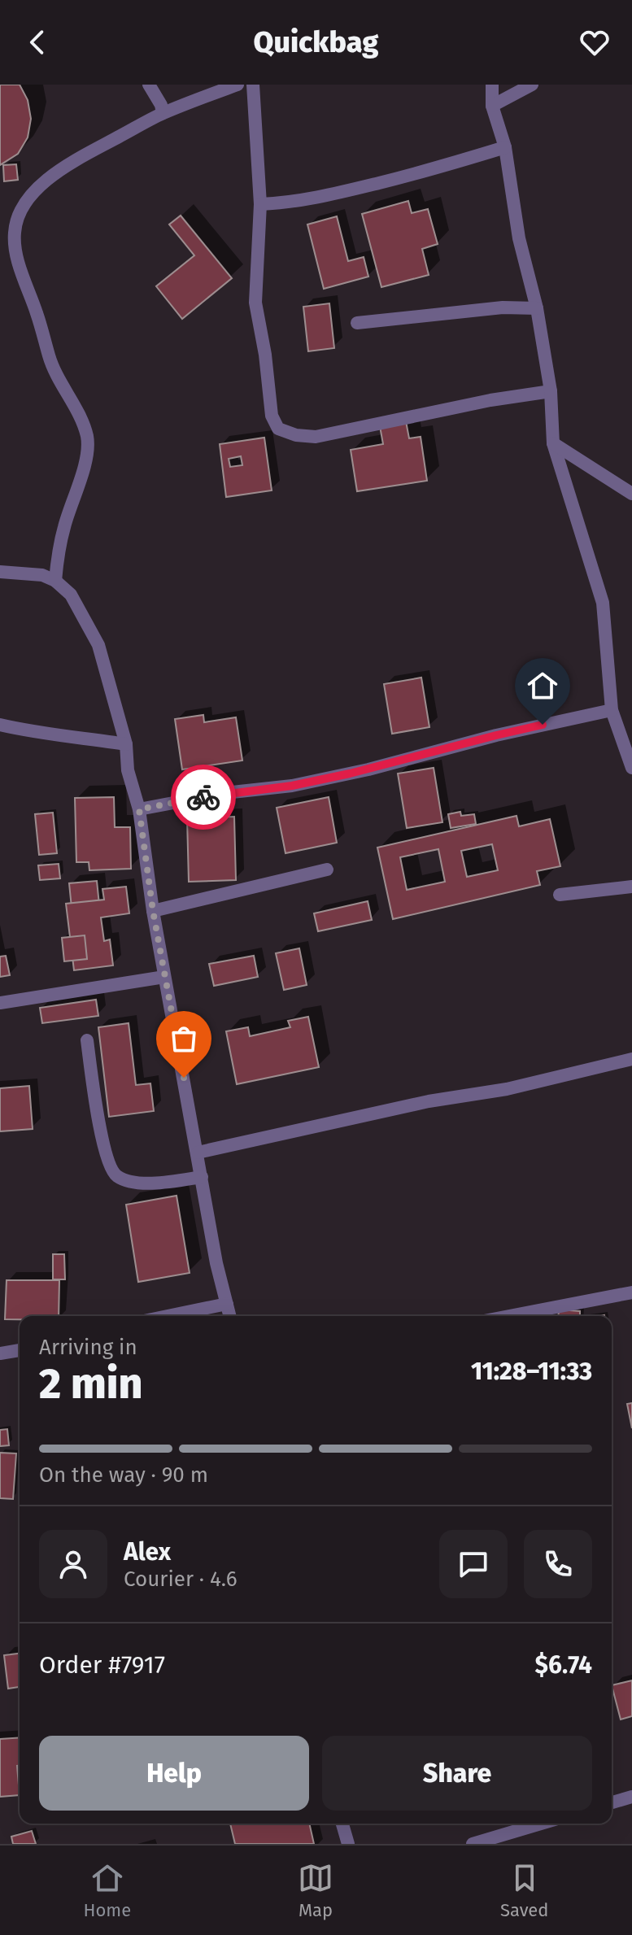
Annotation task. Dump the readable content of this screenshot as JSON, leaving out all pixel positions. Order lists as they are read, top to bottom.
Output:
{
  "page": {
    "header": "Quickbag",
    "heading": ["2 min", "Arriving in", "11:28–11:33"],
    "panel": [
      "Alex",
      "Courier · 4.6",
      "Order #7917",
      "$6.74"
    ],
    "bar": "On the way · 90 m",
    "buttons": ["Help", "Share"],
    "tabs": ["Home", "Map", "Saved"]
  }
}
